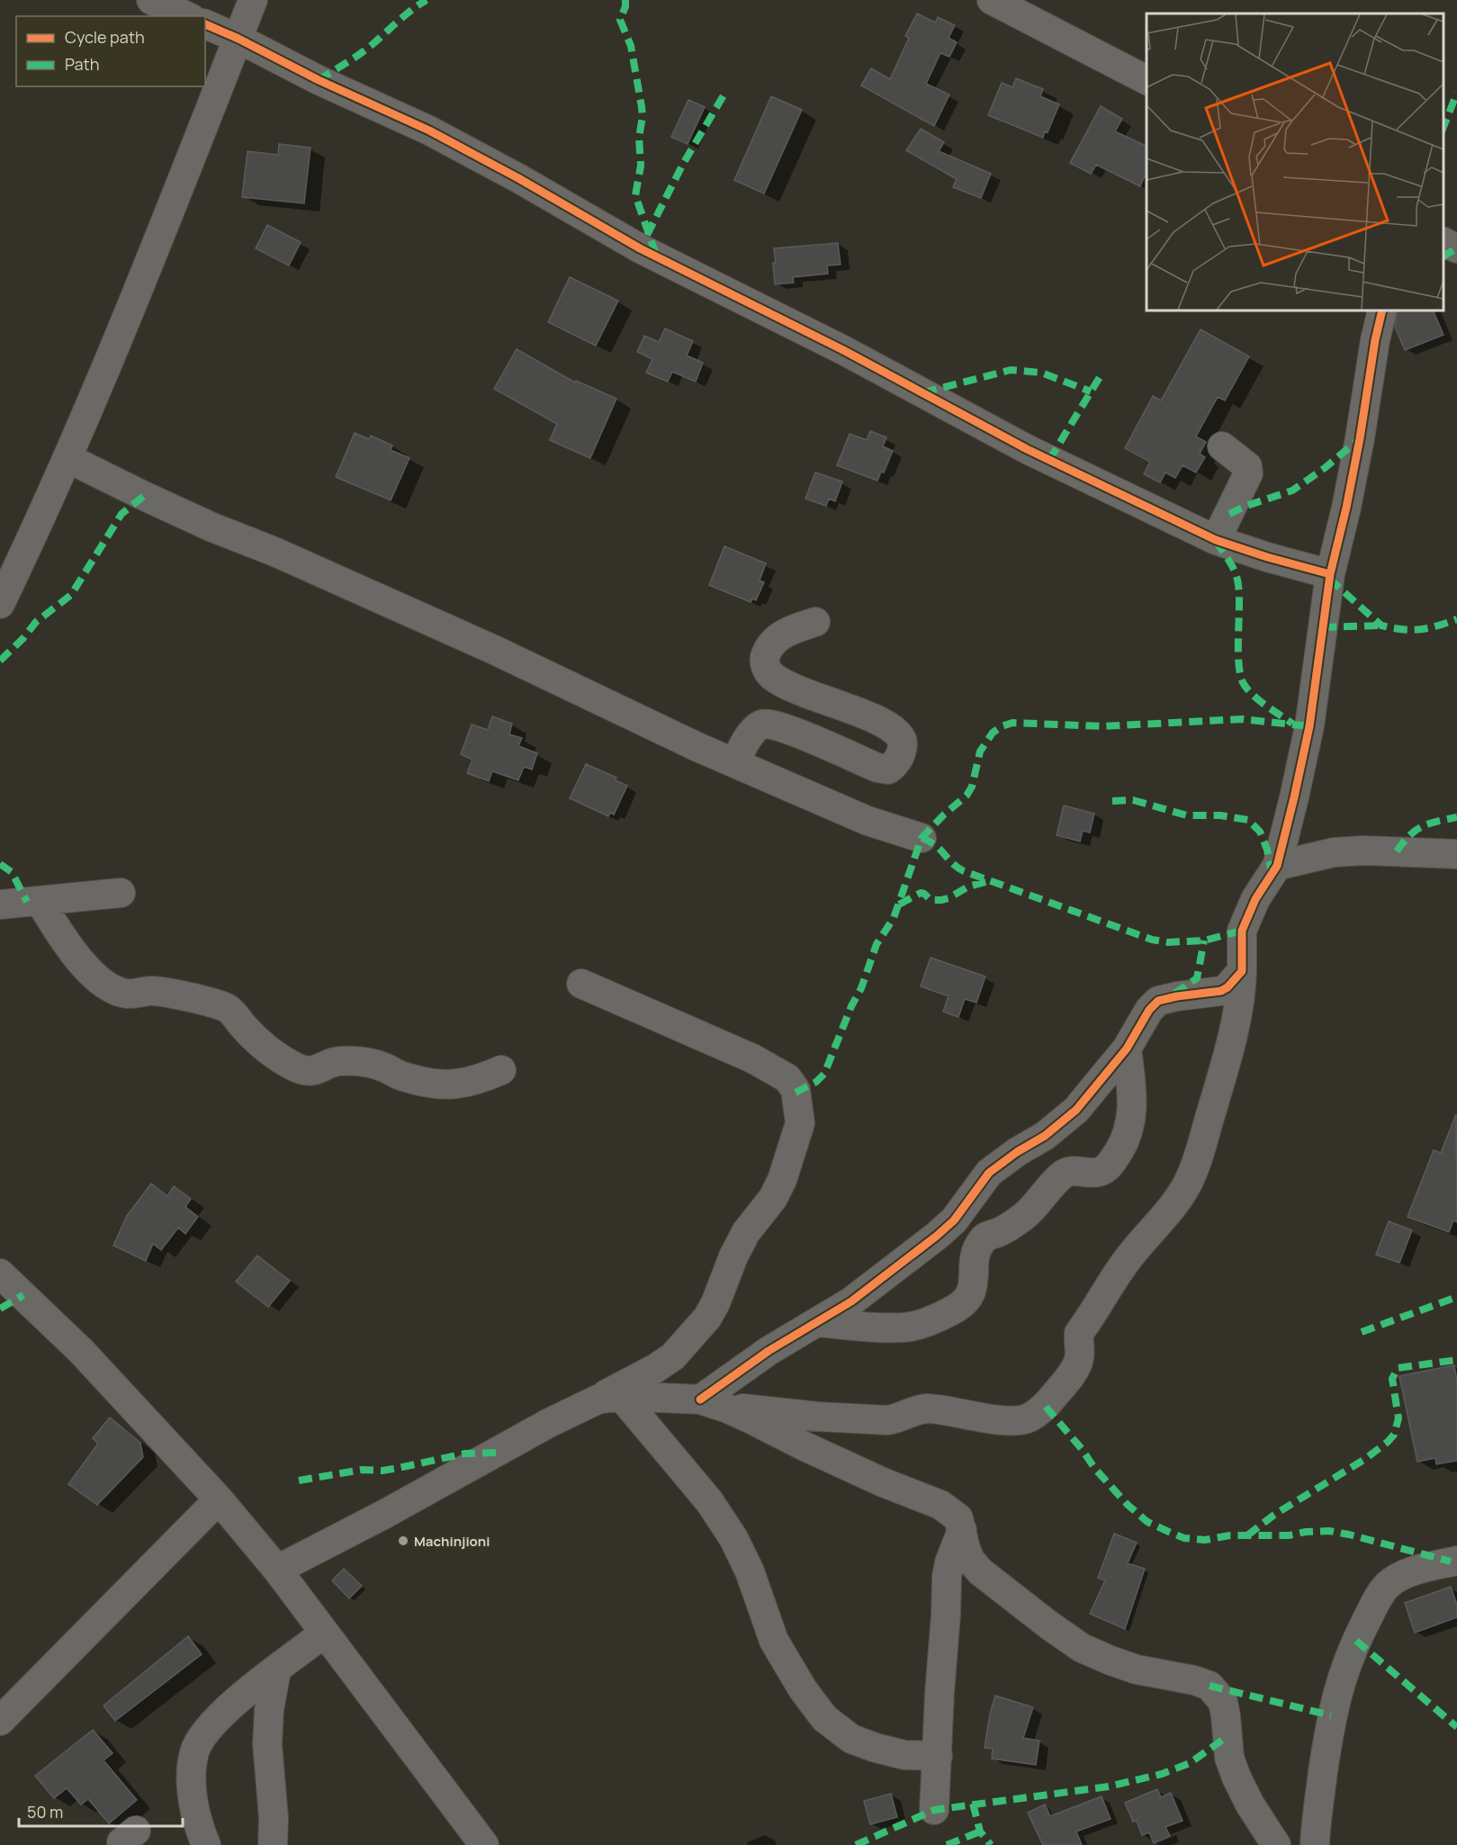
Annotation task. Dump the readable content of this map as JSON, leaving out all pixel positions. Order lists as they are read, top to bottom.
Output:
{
  "places": ["Machinjioni"],
  "legend": ["Cycle path", "Path"],
  "scale_bar": "50 m"
}
